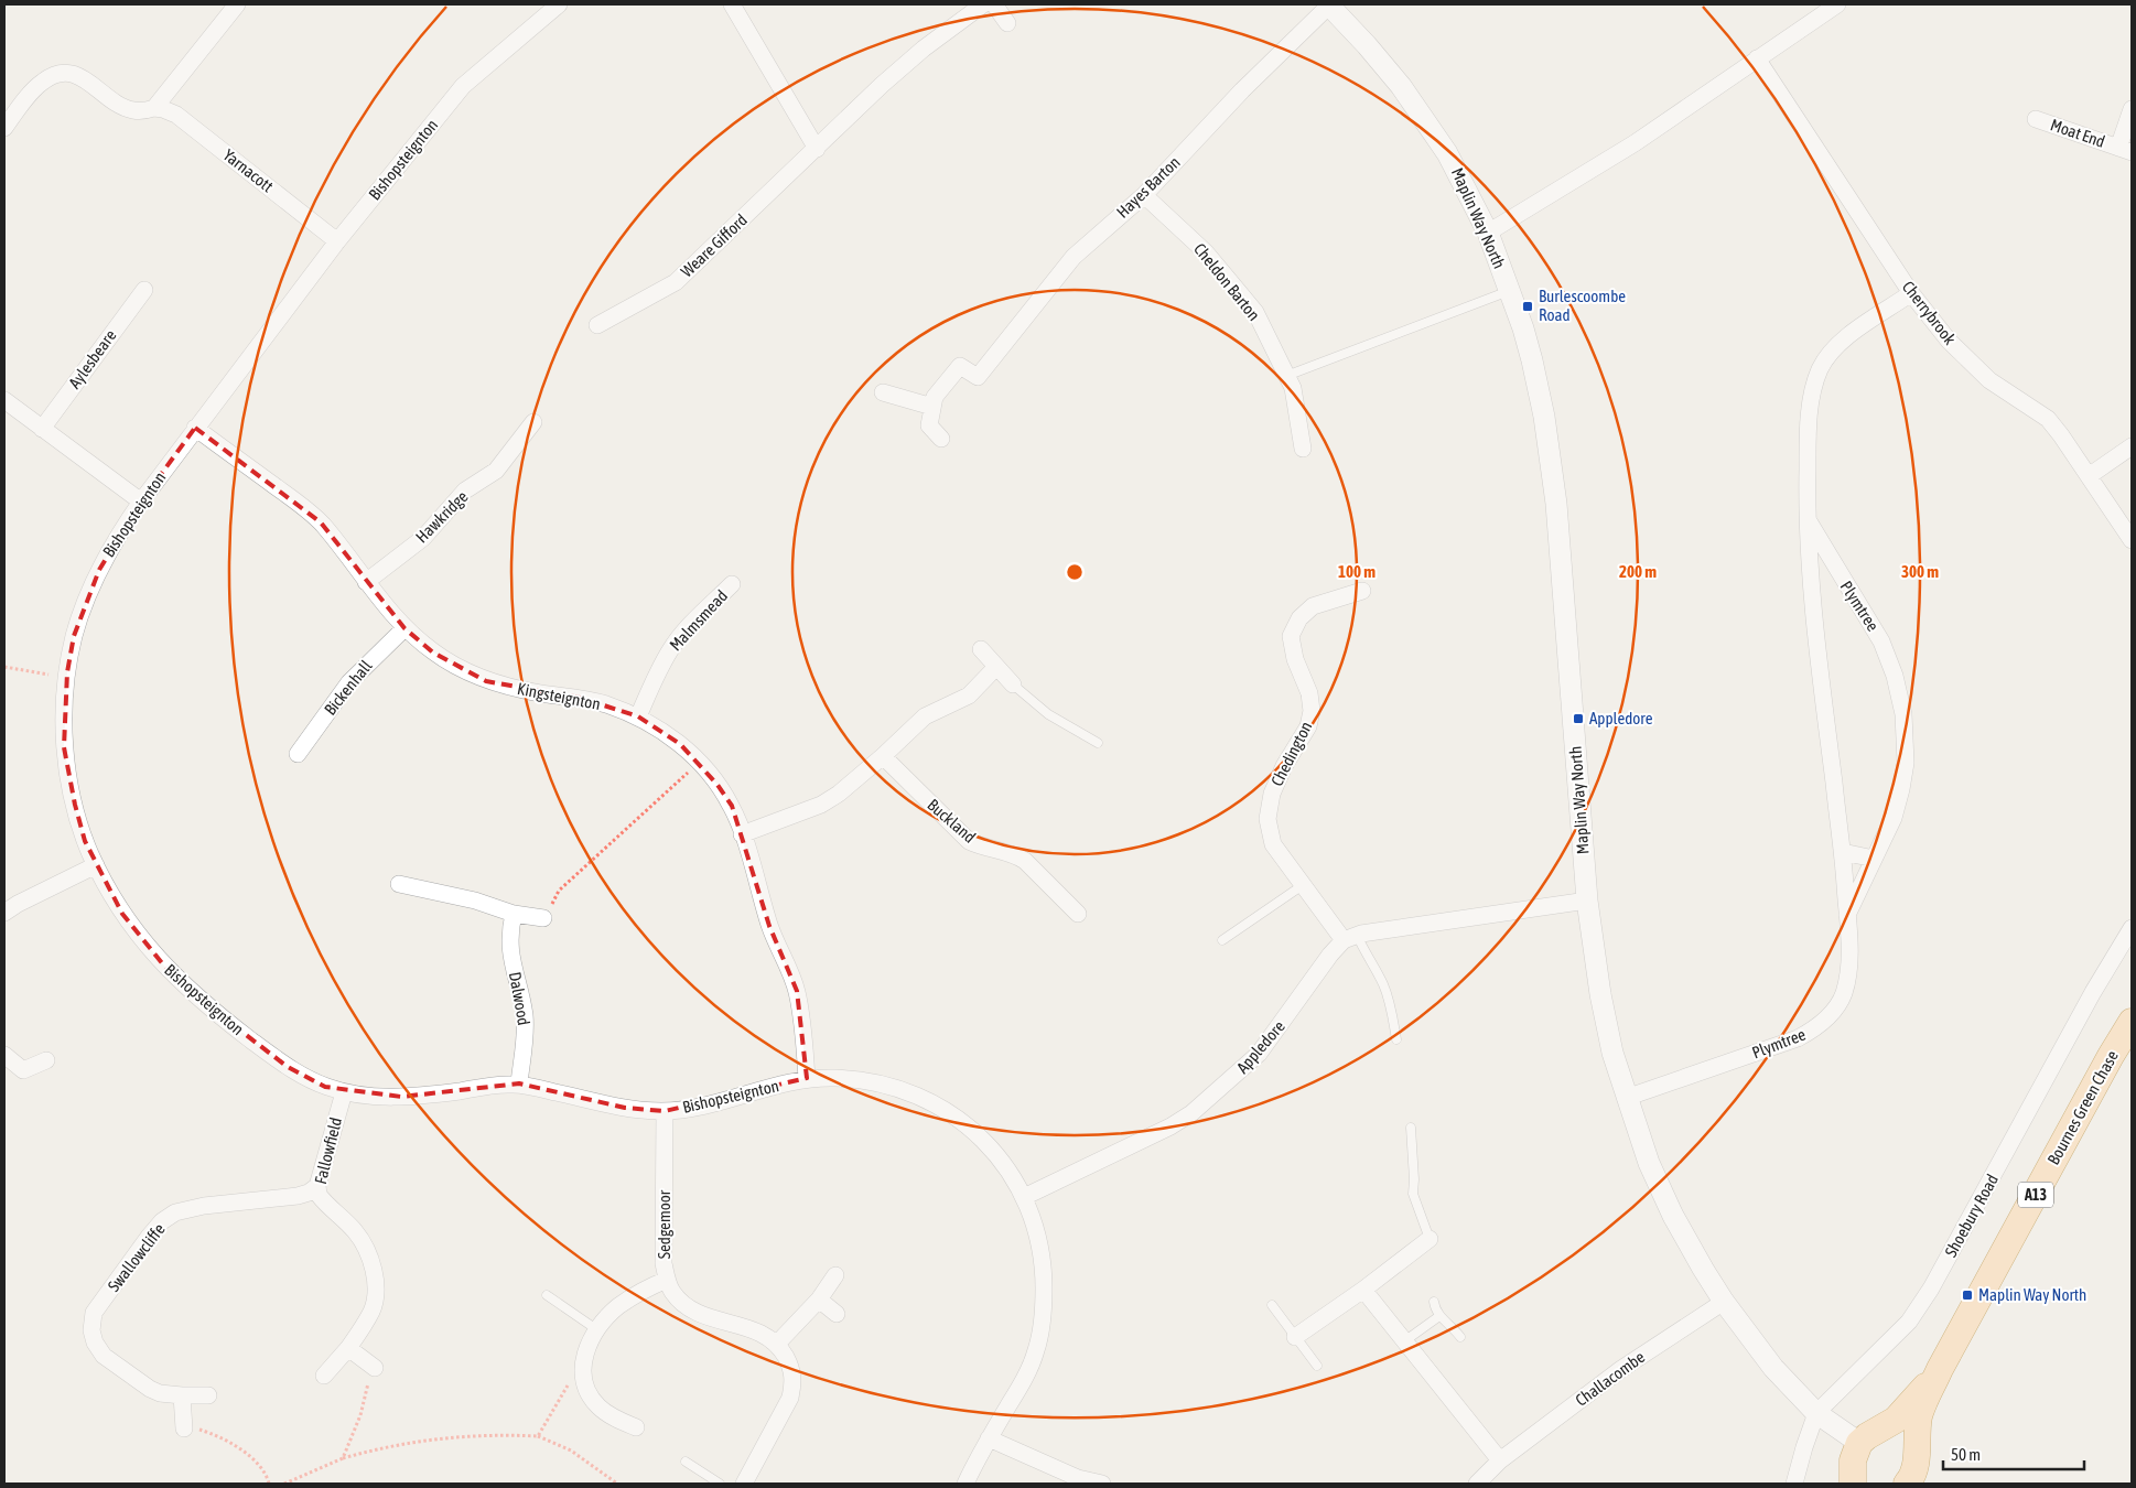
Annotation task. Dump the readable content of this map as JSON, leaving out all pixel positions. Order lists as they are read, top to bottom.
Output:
{
  "streets": {
    "main road": ["Bournes Green Chase", "A13"],
    "street": [
      "Moat End",
      "Bishopsteignton",
      "Yarnacott",
      "Hayes Barton",
      "Maplin Way North",
      "Weare Gifford",
      "Cheldon Barton",
      "Cherrybrook",
      "Aylesbeare",
      "Hawkridge",
      "Plymtree",
      "Malmsmead",
      "Bickenhall",
      "Kingsteignton",
      "Chedington",
      "Buckland",
      "Dalwood",
      "Appledore",
      "Fallowfield",
      "Shoebury Road",
      "Sedgemoor",
      "Swallowcliffe",
      "Challacombe"
    ]
  },
  "crossings": [
    ["Bishopsteignton", "Yarnacott"],
    ["Bishopsteignton", "Kingsteignton"],
    ["Bishopsteignton", "Dalwood"],
    ["Bishopsteignton", "Appledore"],
    ["Bishopsteignton", "Fallowfield"],
    ["Bishopsteignton", "Sedgemoor"],
    ["Hayes Barton", "Maplin Way North"],
    ["Hayes Barton", "Cheldon Barton"],
    ["Maplin Way North", "Plymtree"],
    ["Maplin Way North", "Bournes Green Chase"],
    ["Maplin Way North", "Shoebury Road"],
    ["Maplin Way North", "Challacombe"],
    ["Cherrybrook", "Plymtree"],
    ["Hawkridge", "Kingsteignton"],
    ["Malmsmead", "Kingsteignton"],
    ["Bickenhall", "Kingsteignton"],
    ["Chedington", "Appledore"],
    ["Fallowfield", "Swallowcliffe"]
  ],
  "places": {
    "transit": ["Burlescoombe Road", "Appledore", "Maplin Way North"]
  },
  "scale_bar": "50 m",
  "rings": ["100 m", "200 m", "300 m"]
}
